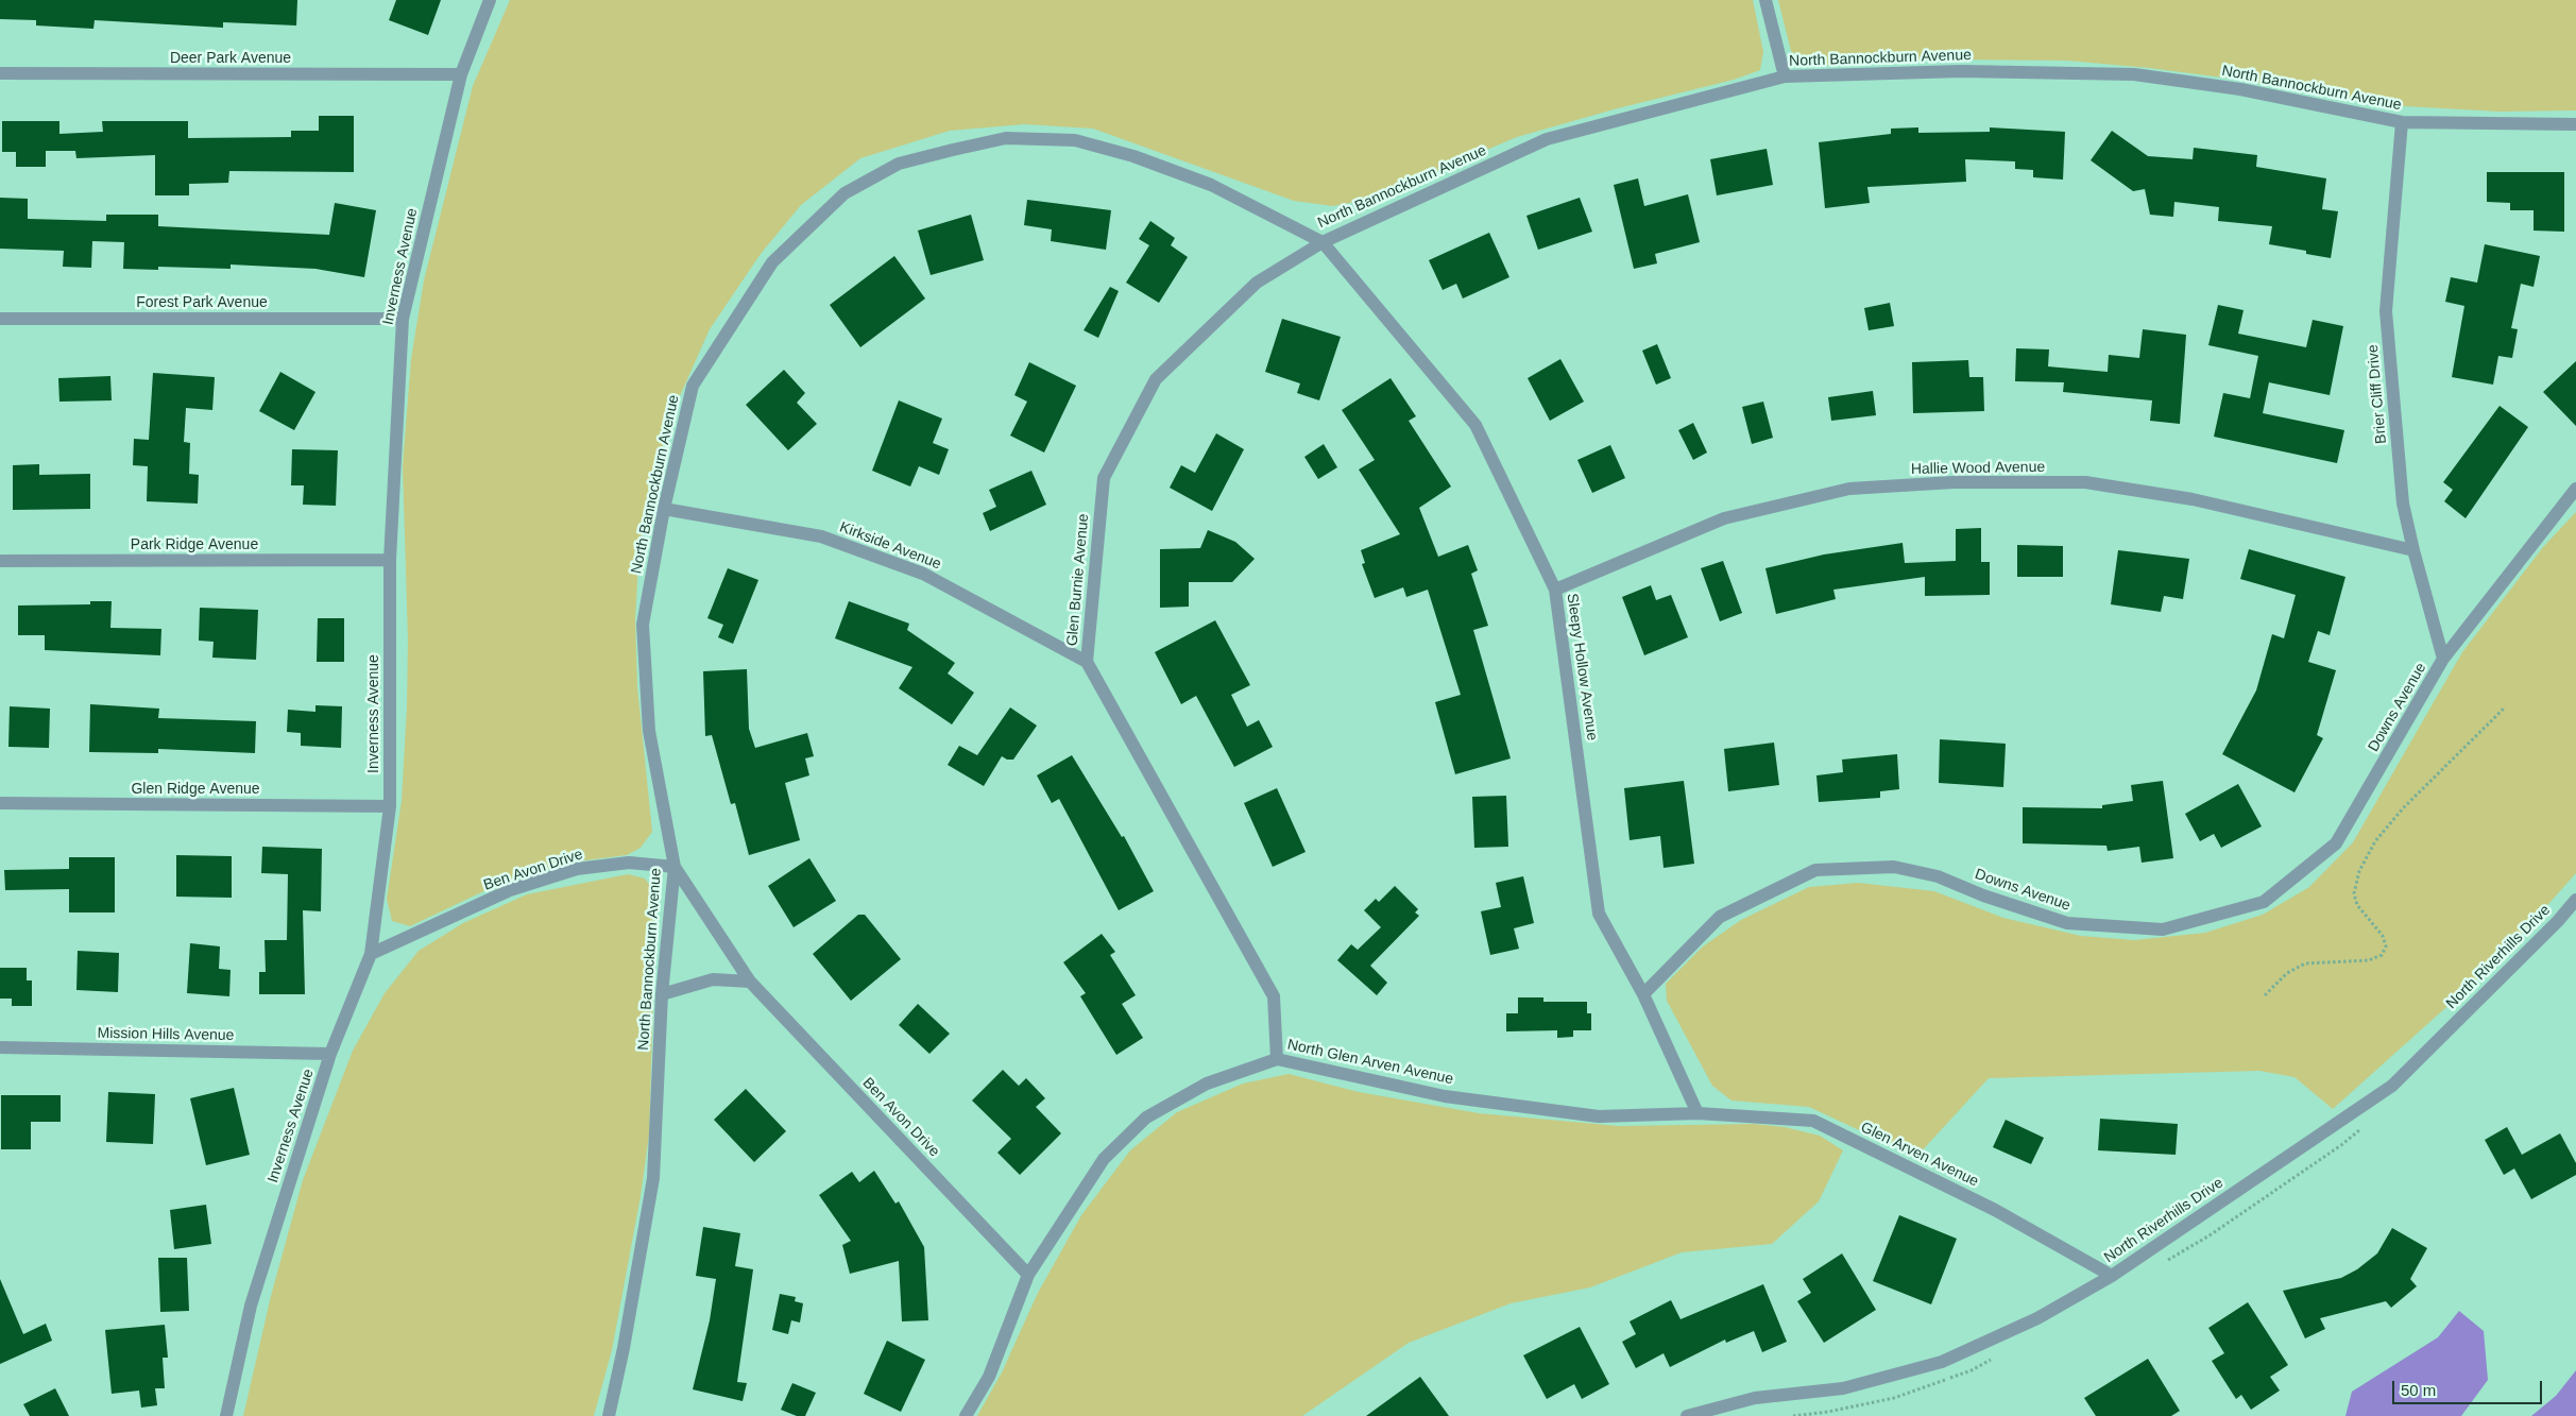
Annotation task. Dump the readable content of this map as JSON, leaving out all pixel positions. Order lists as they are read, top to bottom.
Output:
{
  "streets": {
    "street": [
      "Deer Park Avenue",
      "North Bannockburn Avenue",
      "Inverness Avenue",
      "Forest Park Avenue",
      "Brier Cliff Drive",
      "Hallie Wood Avenue",
      "Park Ridge Avenue",
      "Kirkside Avenue",
      "Glen Burnie Avenue",
      "Sleepy Hollow Avenue",
      "Downs Avenue",
      "Glen Ridge Avenue",
      "Ben Avon Drive",
      "North Riverhills Drive",
      "Mission Hills Avenue",
      "North Glen Arven Avenue",
      "Glen Arven Avenue"
    ]
  },
  "crossings": [
    ["Deer Park Avenue", "Inverness Avenue"],
    ["North Bannockburn Avenue", "Brier Cliff Drive"],
    ["North Bannockburn Avenue", "Kirkside Avenue"],
    ["North Bannockburn Avenue", "Glen Burnie Avenue"],
    ["North Bannockburn Avenue", "Sleepy Hollow Avenue"],
    ["North Bannockburn Avenue", "Ben Avon Drive"],
    ["Inverness Avenue", "Forest Park Avenue"],
    ["Inverness Avenue", "Park Ridge Avenue"],
    ["Inverness Avenue", "Glen Ridge Avenue"],
    ["Inverness Avenue", "Ben Avon Drive"],
    ["Inverness Avenue", "Mission Hills Avenue"],
    ["Brier Cliff Drive", "Hallie Wood Avenue"],
    ["Brier Cliff Drive", "Downs Avenue"],
    ["Hallie Wood Avenue", "Sleepy Hollow Avenue"],
    ["Kirkside Avenue", "Glen Burnie Avenue"],
    ["Glen Burnie Avenue", "Sleepy Hollow Avenue"],
    ["Glen Burnie Avenue", "North Glen Arven Avenue"],
    ["Sleepy Hollow Avenue", "Downs Avenue"],
    ["Sleepy Hollow Avenue", "North Glen Arven Avenue"],
    ["Sleepy Hollow Avenue", "Glen Arven Avenue"],
    ["Ben Avon Drive", "North Glen Arven Avenue"],
    ["North Riverhills Drive", "Glen Arven Avenue"],
    ["North Glen Arven Avenue", "Glen Arven Avenue"]
  ],
  "scale_bar": "50 m"
}
